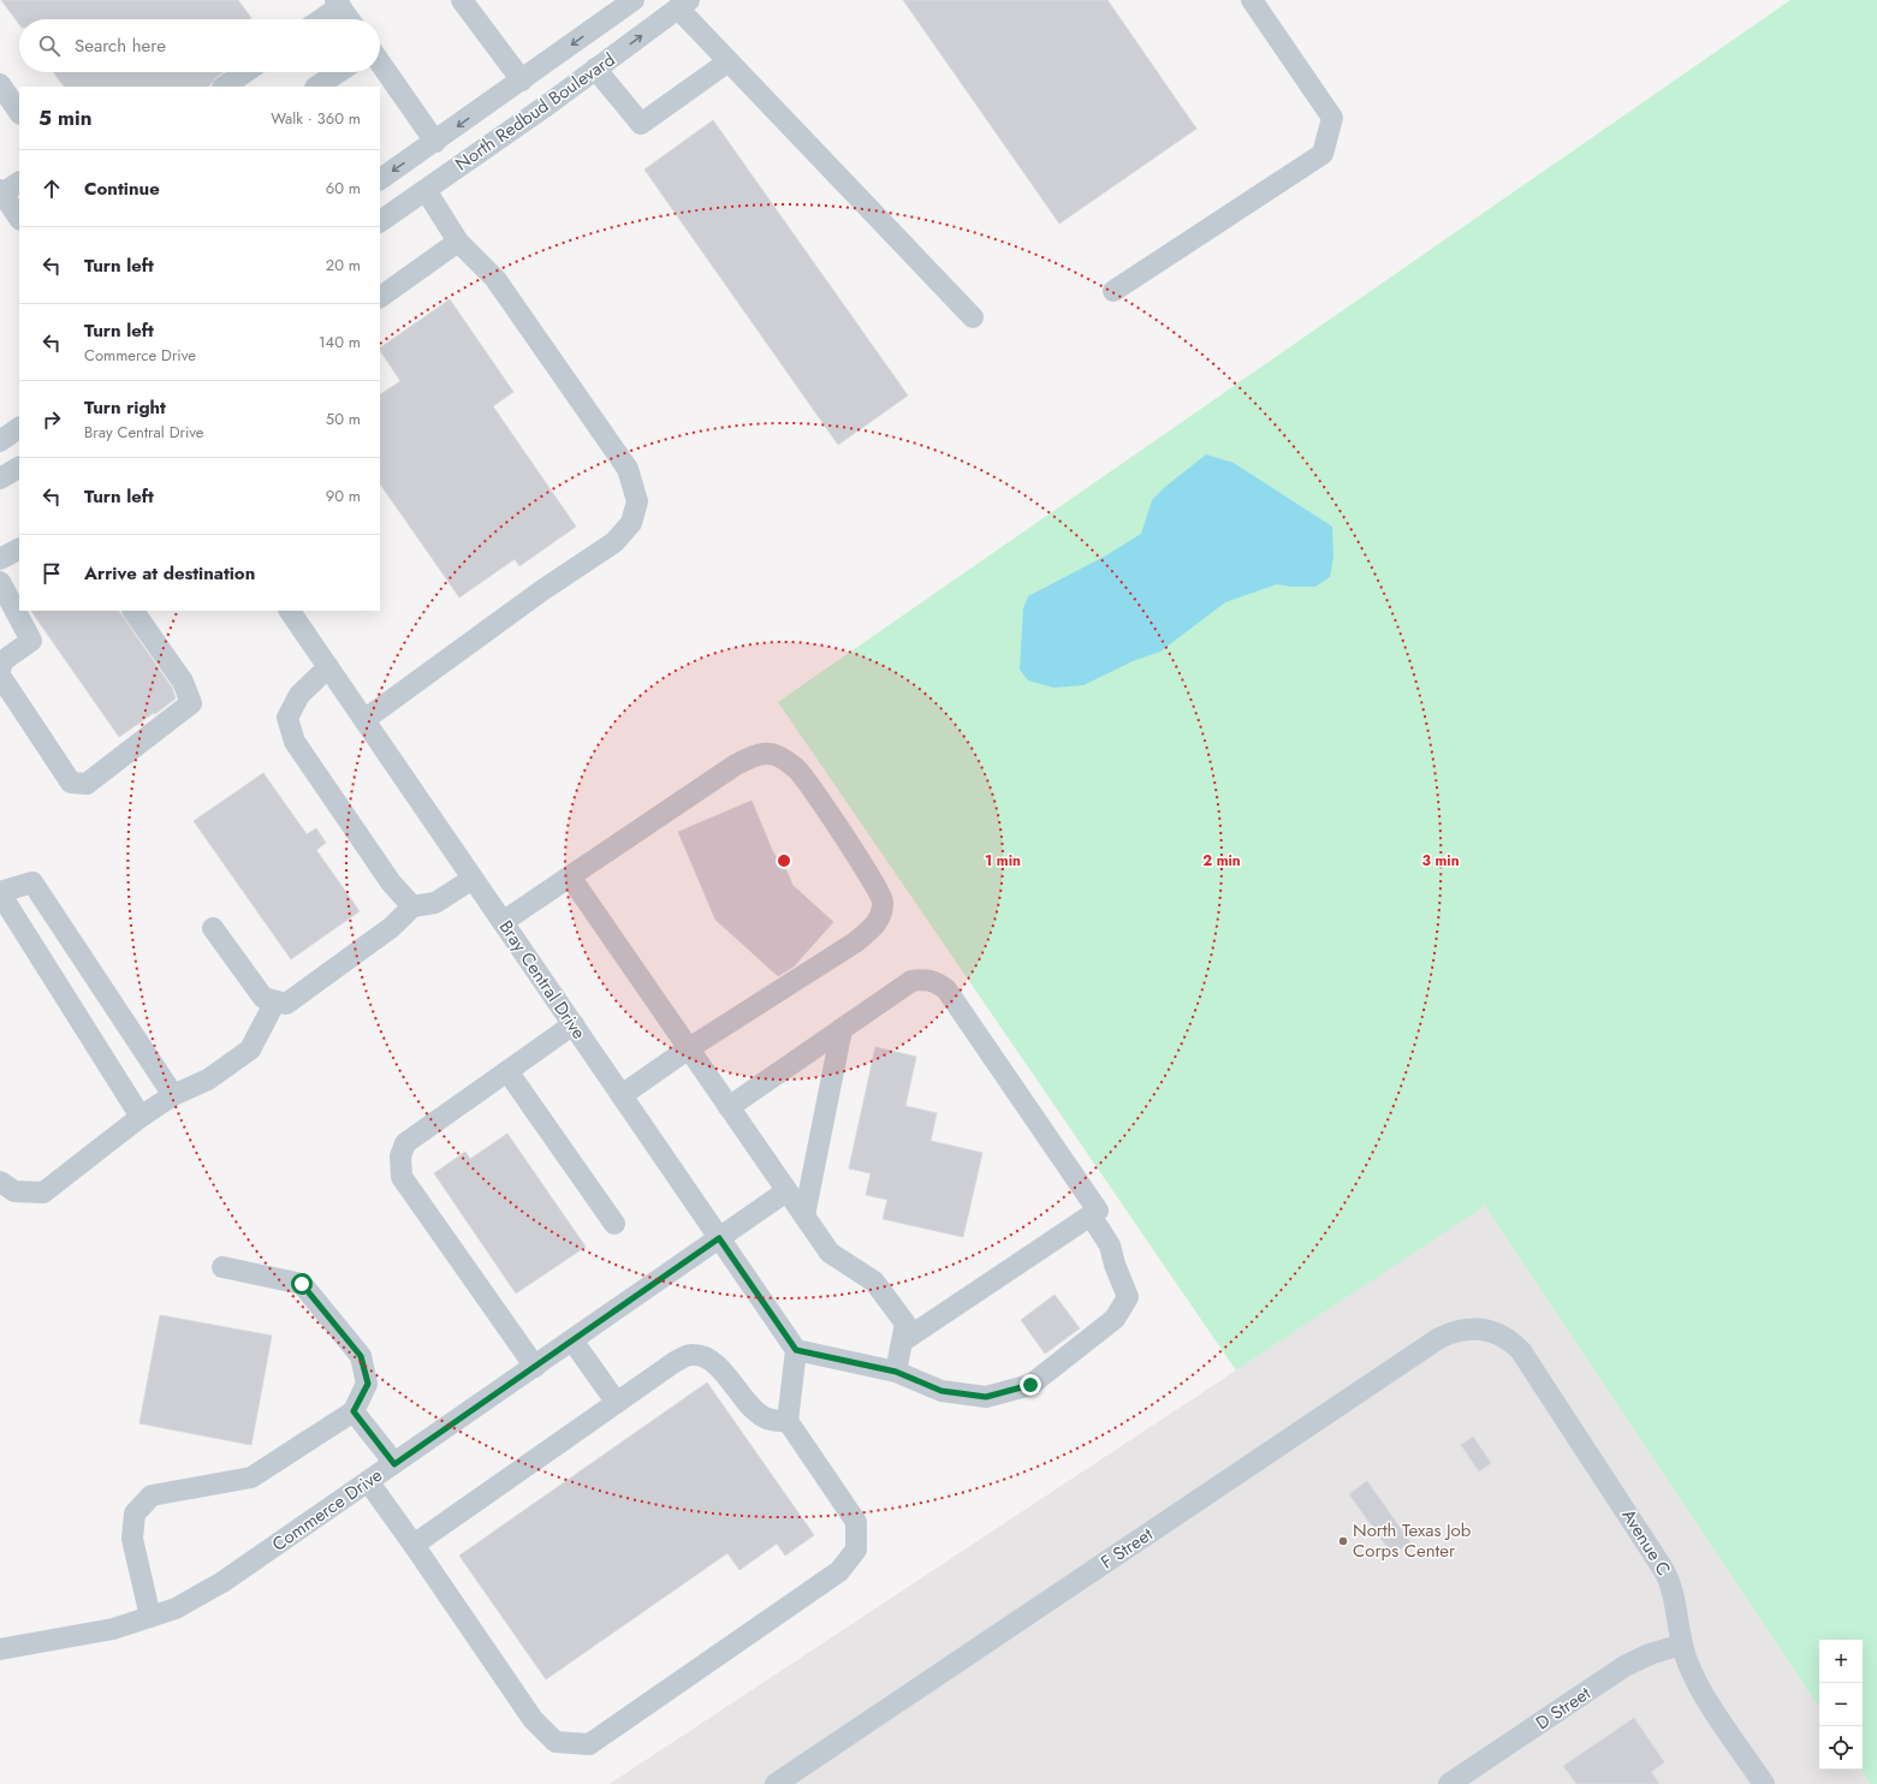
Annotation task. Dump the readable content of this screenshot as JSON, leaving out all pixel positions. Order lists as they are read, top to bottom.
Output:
{
  "streets": {
    "street": [
      "North Redbud Boulevard",
      "Bray Central Drive",
      "Commerce Drive",
      "Avenue C",
      "F Street",
      "D Street"
    ]
  },
  "crossings": [
    ["Bray Central Drive", "Commerce Drive"],
    ["Avenue C", "F Street"],
    ["Avenue C", "D Street"]
  ],
  "places": ["North Texas Job Corps Center"],
  "page": {
    "search": "Search here",
    "heading": ["5 min", "Walk · 360 m"],
    "list": [
      ["Continue", "60 m"],
      ["Turn left", "20 m"],
      ["Turn left", "Commerce Drive", "140 m"],
      ["Turn right", "Bray Central Drive", "50 m"],
      ["Turn left", "90 m"],
      "Arrive at destination"
    ],
    "map_buttons": ["+", "−"]
  },
  "rings": ["1 min", "2 min", "3 min"]
}
